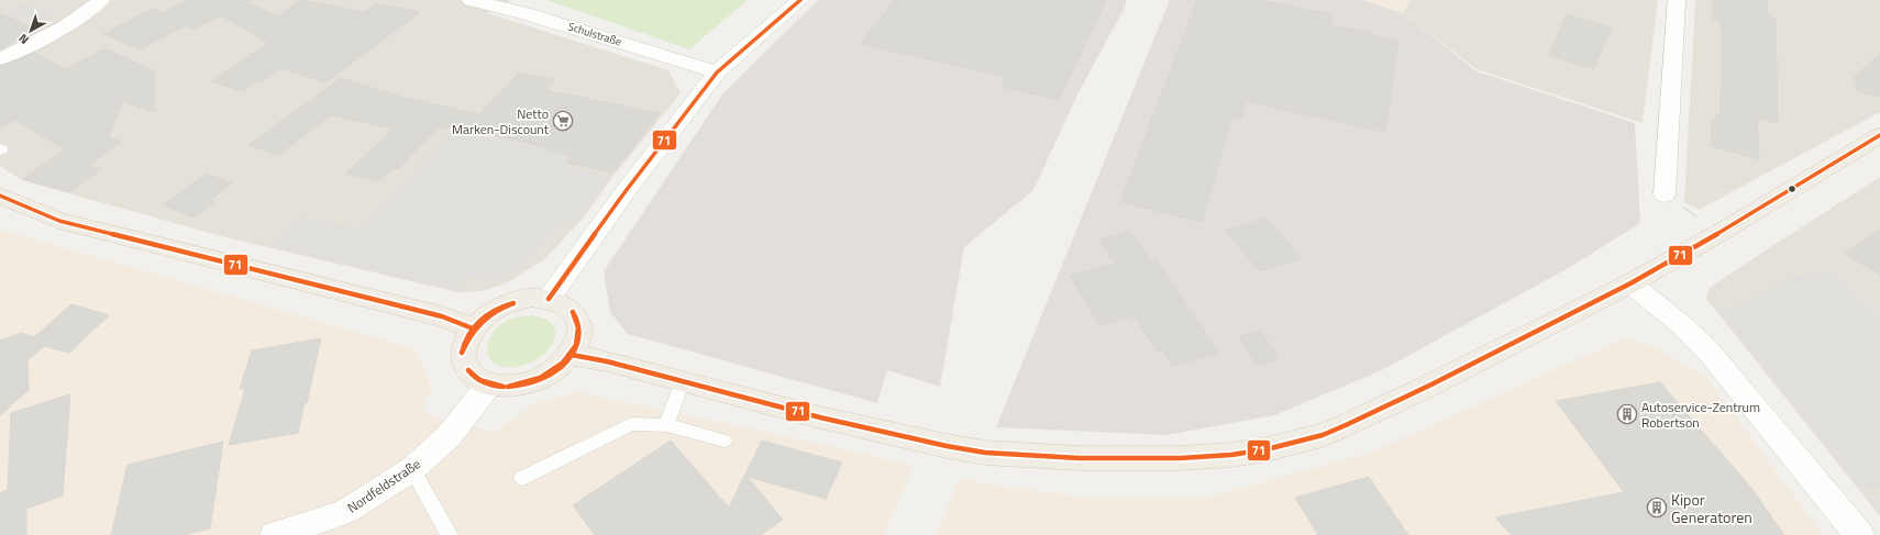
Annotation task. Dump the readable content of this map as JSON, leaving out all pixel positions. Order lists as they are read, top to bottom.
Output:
{
  "streets": {
    "street": ["Schulstraße", "Nordfeldstraße"]
  },
  "places": {
    "supermarket": ["Netto Marken-Discount"],
    "building": ["Autoservice-Zentrum Robertson", "Kipor Generatoren"]
  },
  "lines": ["transit line 71"],
  "north": "bottom left"
}
